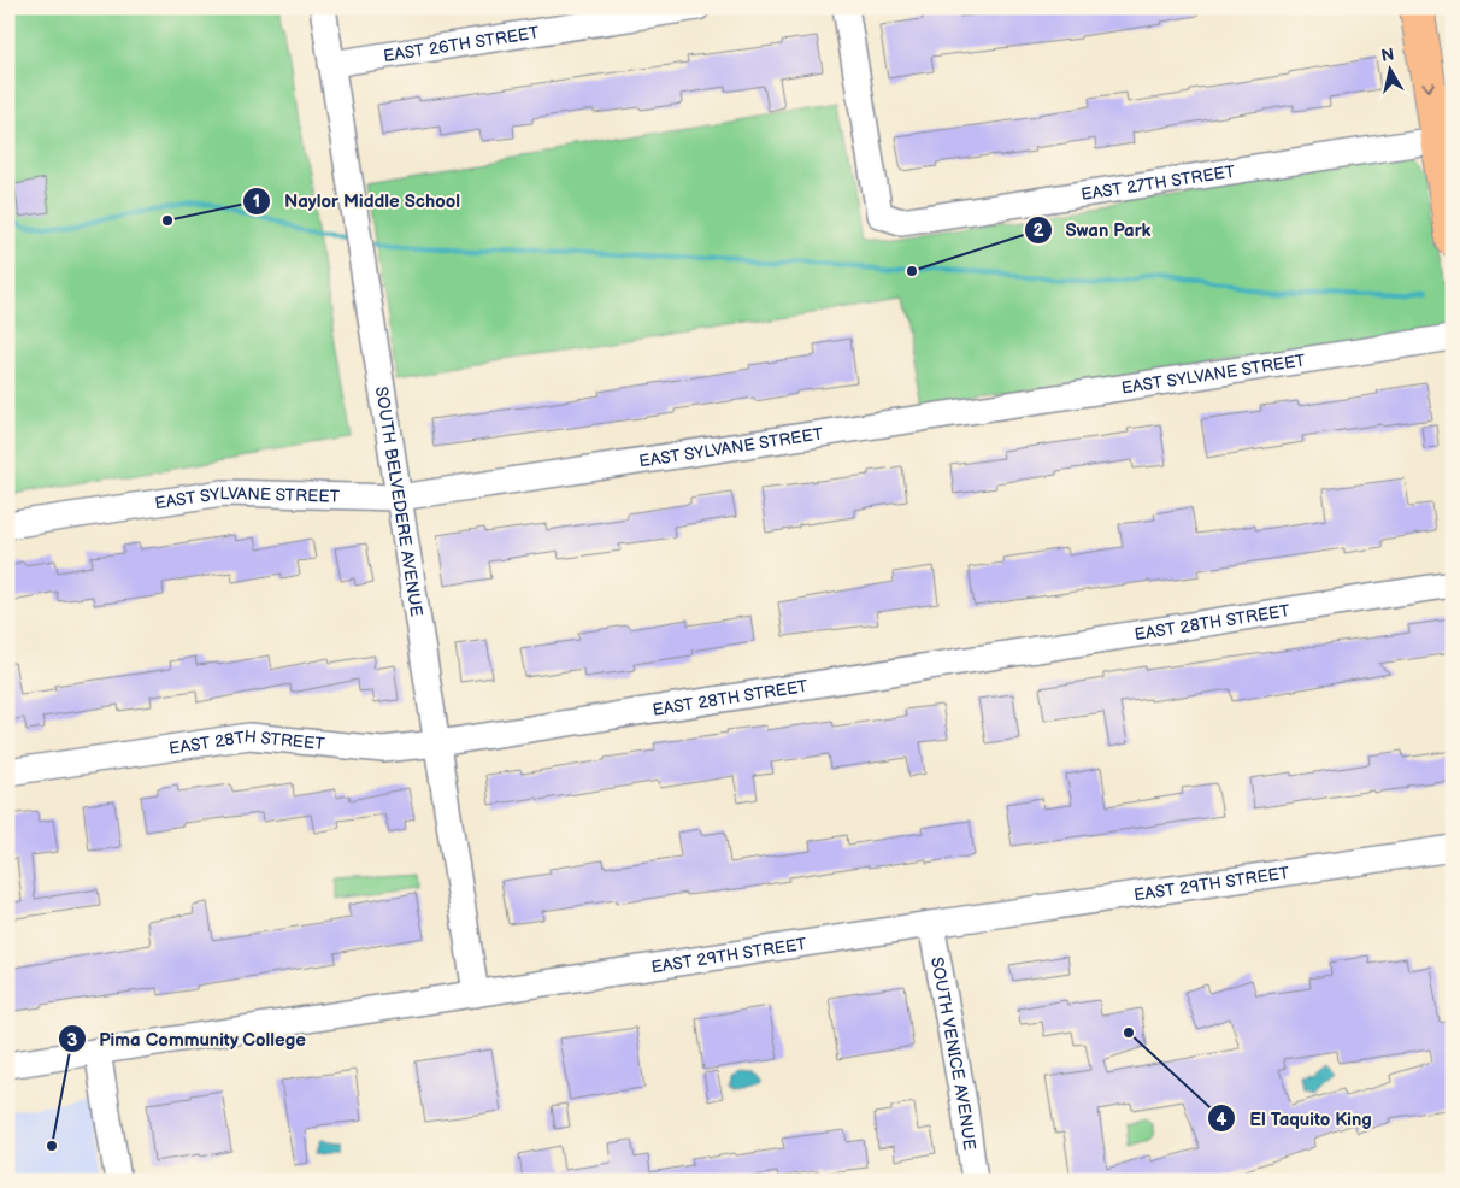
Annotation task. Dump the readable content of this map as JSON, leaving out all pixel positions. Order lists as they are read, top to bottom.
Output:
{
  "streets": {
    "street": [
      "EAST 26TH STREET",
      "EAST 27TH STREET",
      "EAST SYLVANE STREET",
      "SOUTH BELVEDERE AVENUE",
      "EAST 28TH STREET",
      "EAST 29TH STREET",
      "SOUTH VENICE AVENUE"
    ]
  },
  "crossings": [
    ["EAST 26TH STREET", "SOUTH BELVEDERE AVENUE"],
    ["EAST SYLVANE STREET", "SOUTH BELVEDERE AVENUE"],
    ["SOUTH BELVEDERE AVENUE", "EAST 28TH STREET"],
    ["SOUTH BELVEDERE AVENUE", "EAST 29TH STREET"],
    ["EAST 29TH STREET", "SOUTH VENICE AVENUE"]
  ],
  "places": [
    "Naylor Middle School",
    "Swan Park",
    "El Taquito King",
    "Pima Community College"
  ],
  "north": "top"
}
